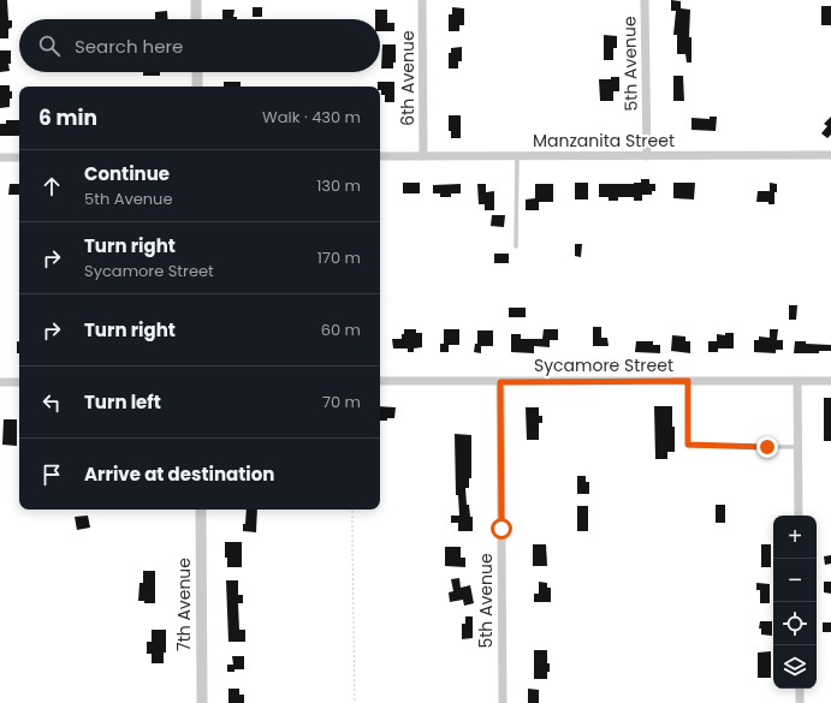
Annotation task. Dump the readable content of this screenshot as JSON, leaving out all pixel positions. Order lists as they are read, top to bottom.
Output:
{
  "streets": {
    "street": [
      "5th Avenue",
      "6th Avenue",
      "Manzanita Street",
      "Sycamore Street",
      "7th Avenue"
    ]
  },
  "crossings": [
    ["5th Avenue", "Manzanita Street"],
    ["5th Avenue", "Sycamore Street"],
    ["6th Avenue", "Manzanita Street"]
  ],
  "page": {
    "search": "Search here",
    "heading": ["6 min", "Walk · 430 m"],
    "list": [
      ["Continue", "5th Avenue", "130 m"],
      ["Turn right", "Sycamore Street", "170 m"],
      ["Turn right", "60 m"],
      ["Turn left", "70 m"],
      "Arrive at destination"
    ],
    "map_buttons": ["+", "−"]
  }
}
